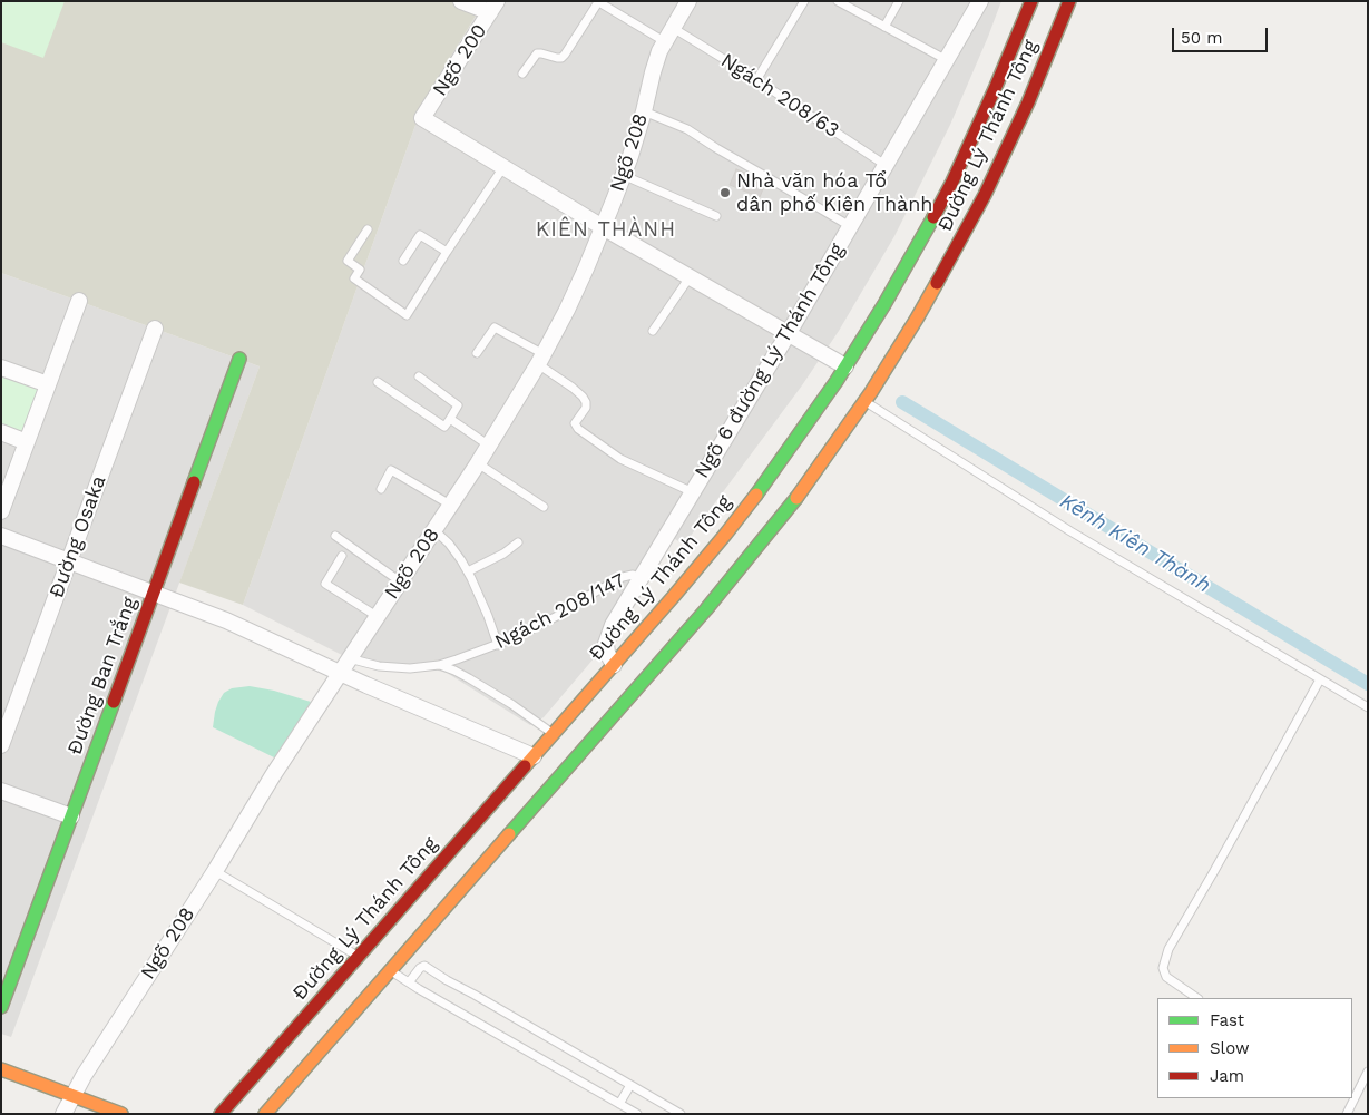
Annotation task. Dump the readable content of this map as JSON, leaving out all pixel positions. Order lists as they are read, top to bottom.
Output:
{
  "streets": {
    "main road": ["Đường Lý Thánh Tông", "Đường Ban Trắng"],
    "street": [
      "Ngõ 200",
      "Ngõ 208",
      "Ngõ 6 đường Lý Thánh Tông",
      "Đường Osaka"
    ],
    "lane": ["Ngách 208/63", "Ngách 208/147"]
  },
  "crossings": [
    ["Ngách 208/63", "Ngõ 208"],
    ["Ngách 208/63", "Ngõ 6 đường Lý Thánh Tông"],
    ["Đường Lý Thánh Tông", "Ngõ 6 đường Lý Thánh Tông"],
    ["Ngõ 208", "Ngách 208/147"],
    ["Ngõ 6 đường Lý Thánh Tông", "Ngách 208/147"]
  ],
  "districts": ["KIÊN THÀNH"],
  "water": ["Kênh Kiên Thành"],
  "places": ["Nhà văn hóa Tổ dân phố Kiên Thành"],
  "legend": ["Fast", "Slow", "Jam"],
  "scale_bar": "50 m"
}
